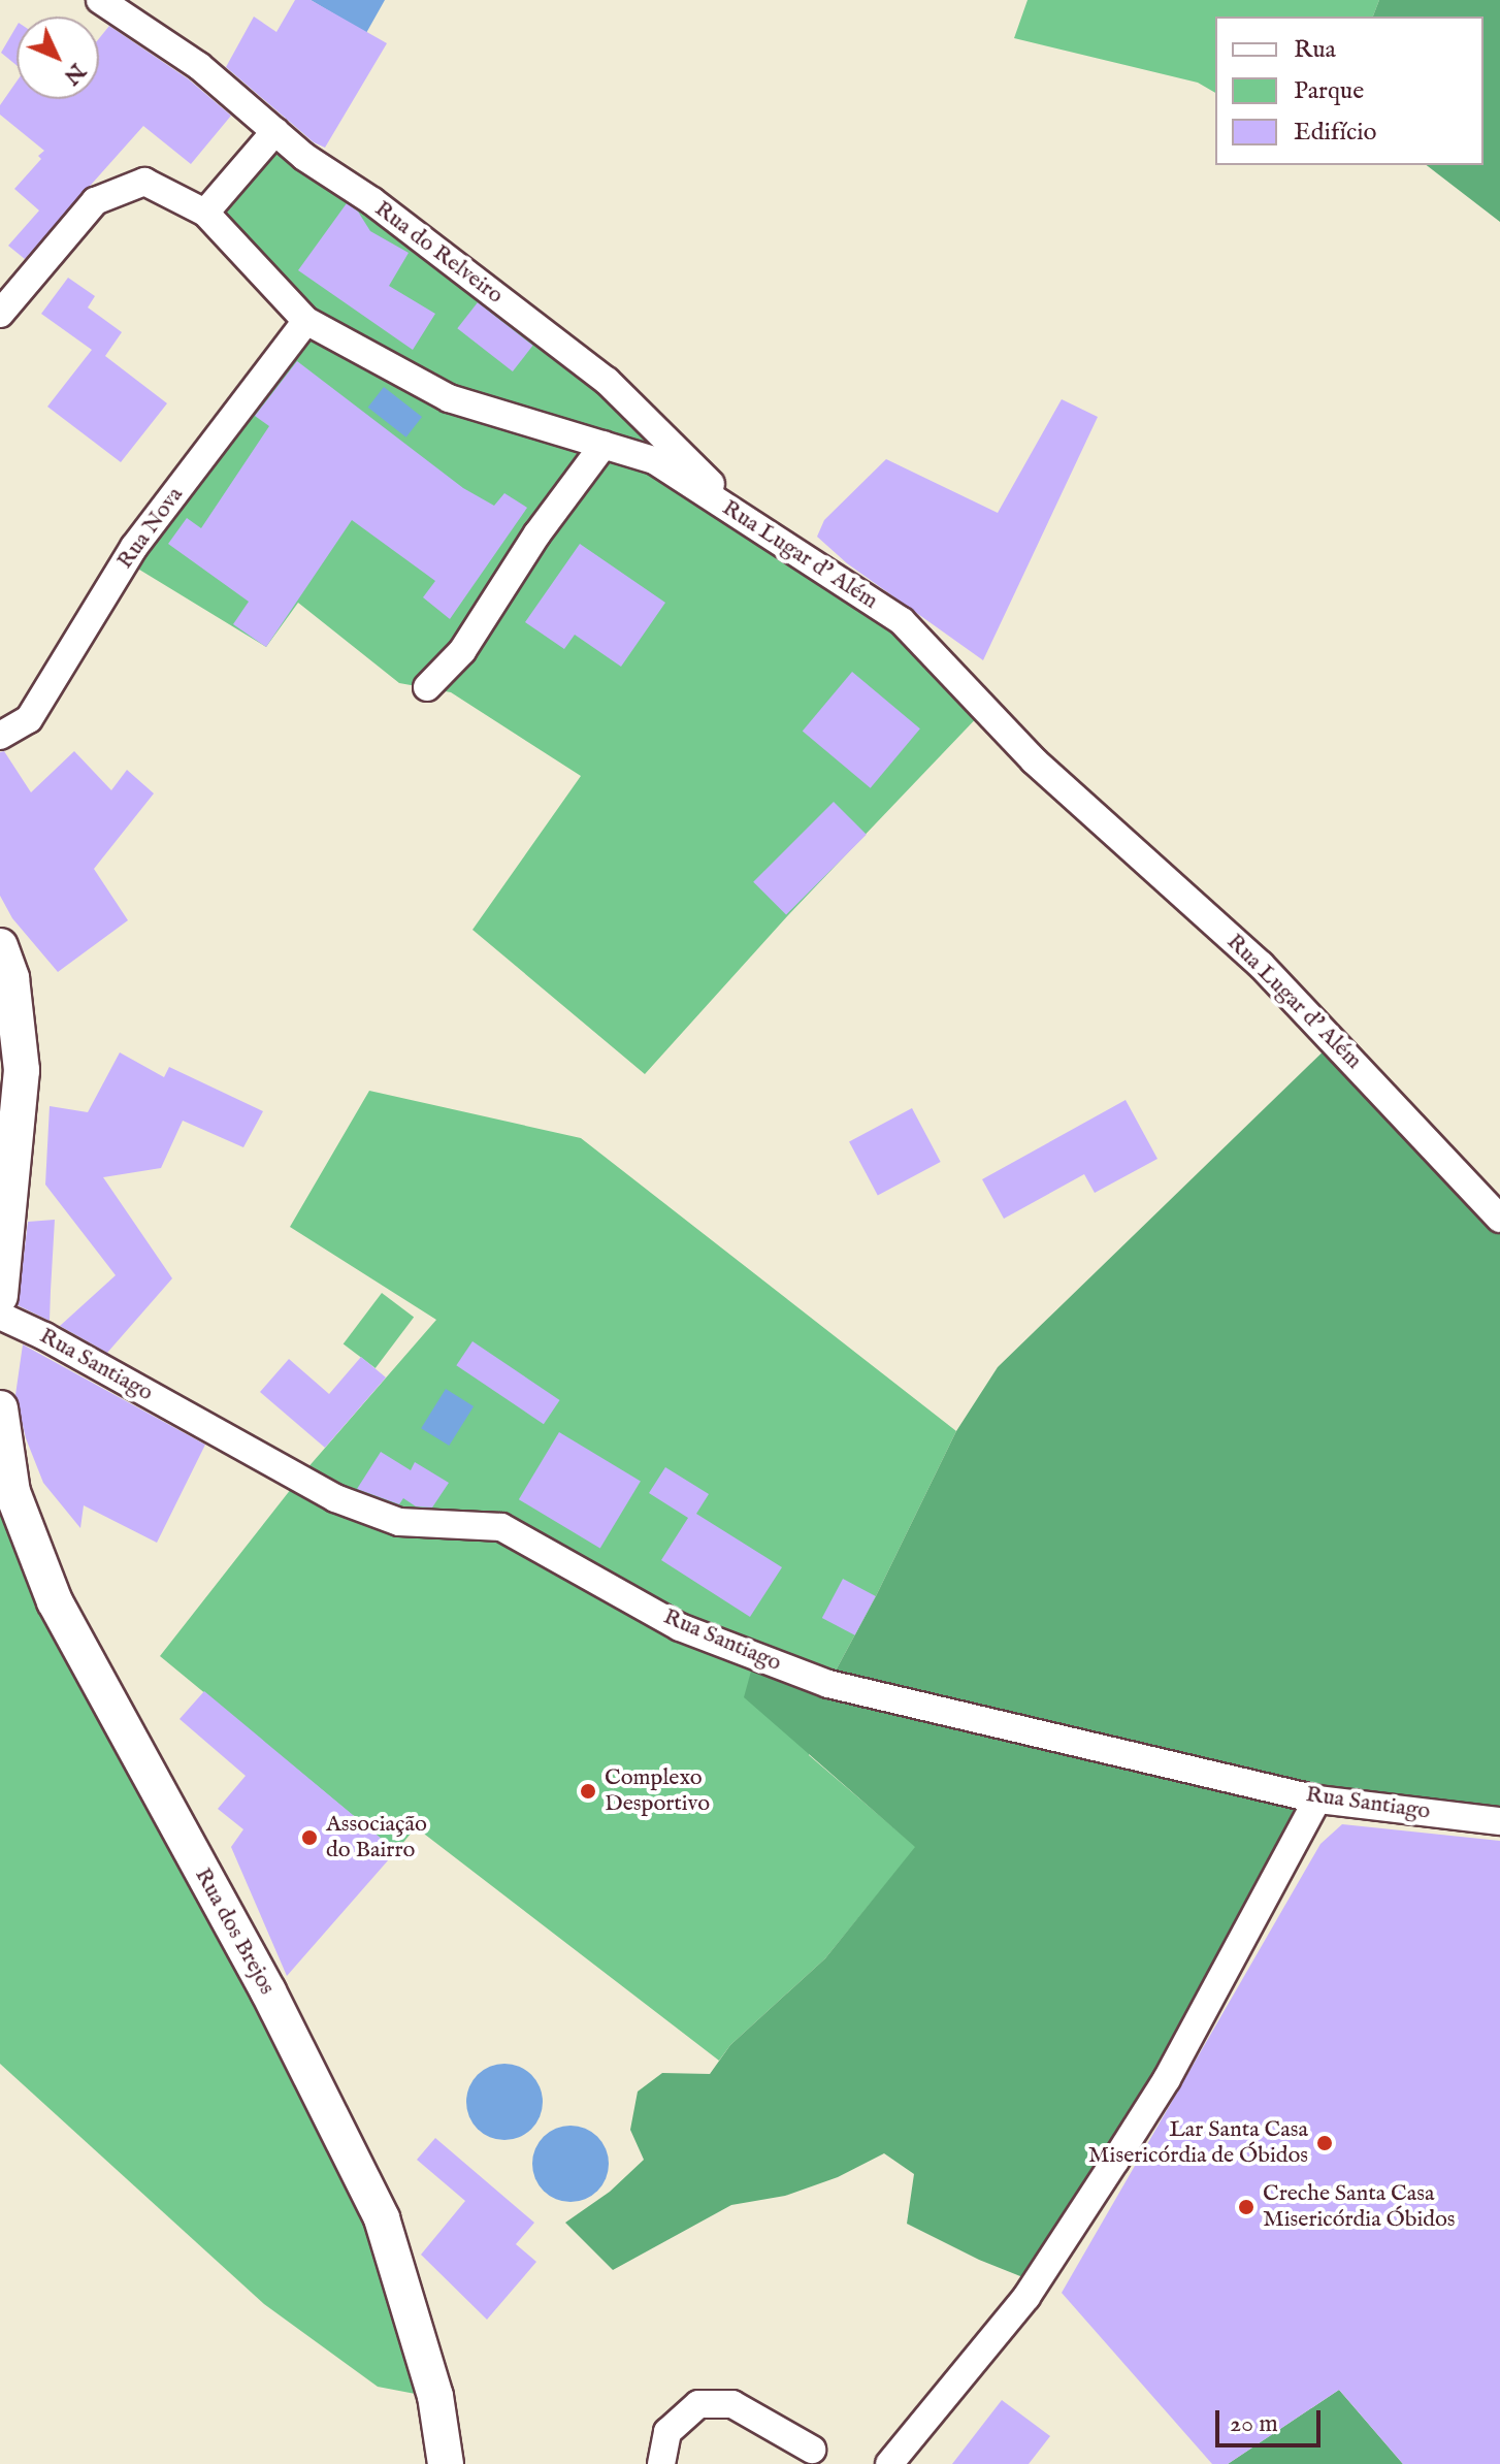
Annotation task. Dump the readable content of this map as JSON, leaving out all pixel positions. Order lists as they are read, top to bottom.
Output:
{
  "streets": {
    "street": [
      "Rua do Relveiro",
      "Rua Nova",
      "Rua Lugar d' Além",
      "Rua Santiago",
      "Rua dos Brejos"
    ]
  },
  "crossings": [
    ["Rua do Relveiro", "Rua Lugar d' Além"],
    ["Rua Nova", "Rua Lugar d' Além"]
  ],
  "places": [
    "Complexo Desportivo",
    "Associação do Bairro",
    "Lar Santa Casa Misericórdia de Óbidos",
    "Creche Santa Casa Misericórdia Óbidos"
  ],
  "legend": ["Rua", "Parque", "Edifício"],
  "scale_bar": "20 m",
  "north": "bottom right"
}
